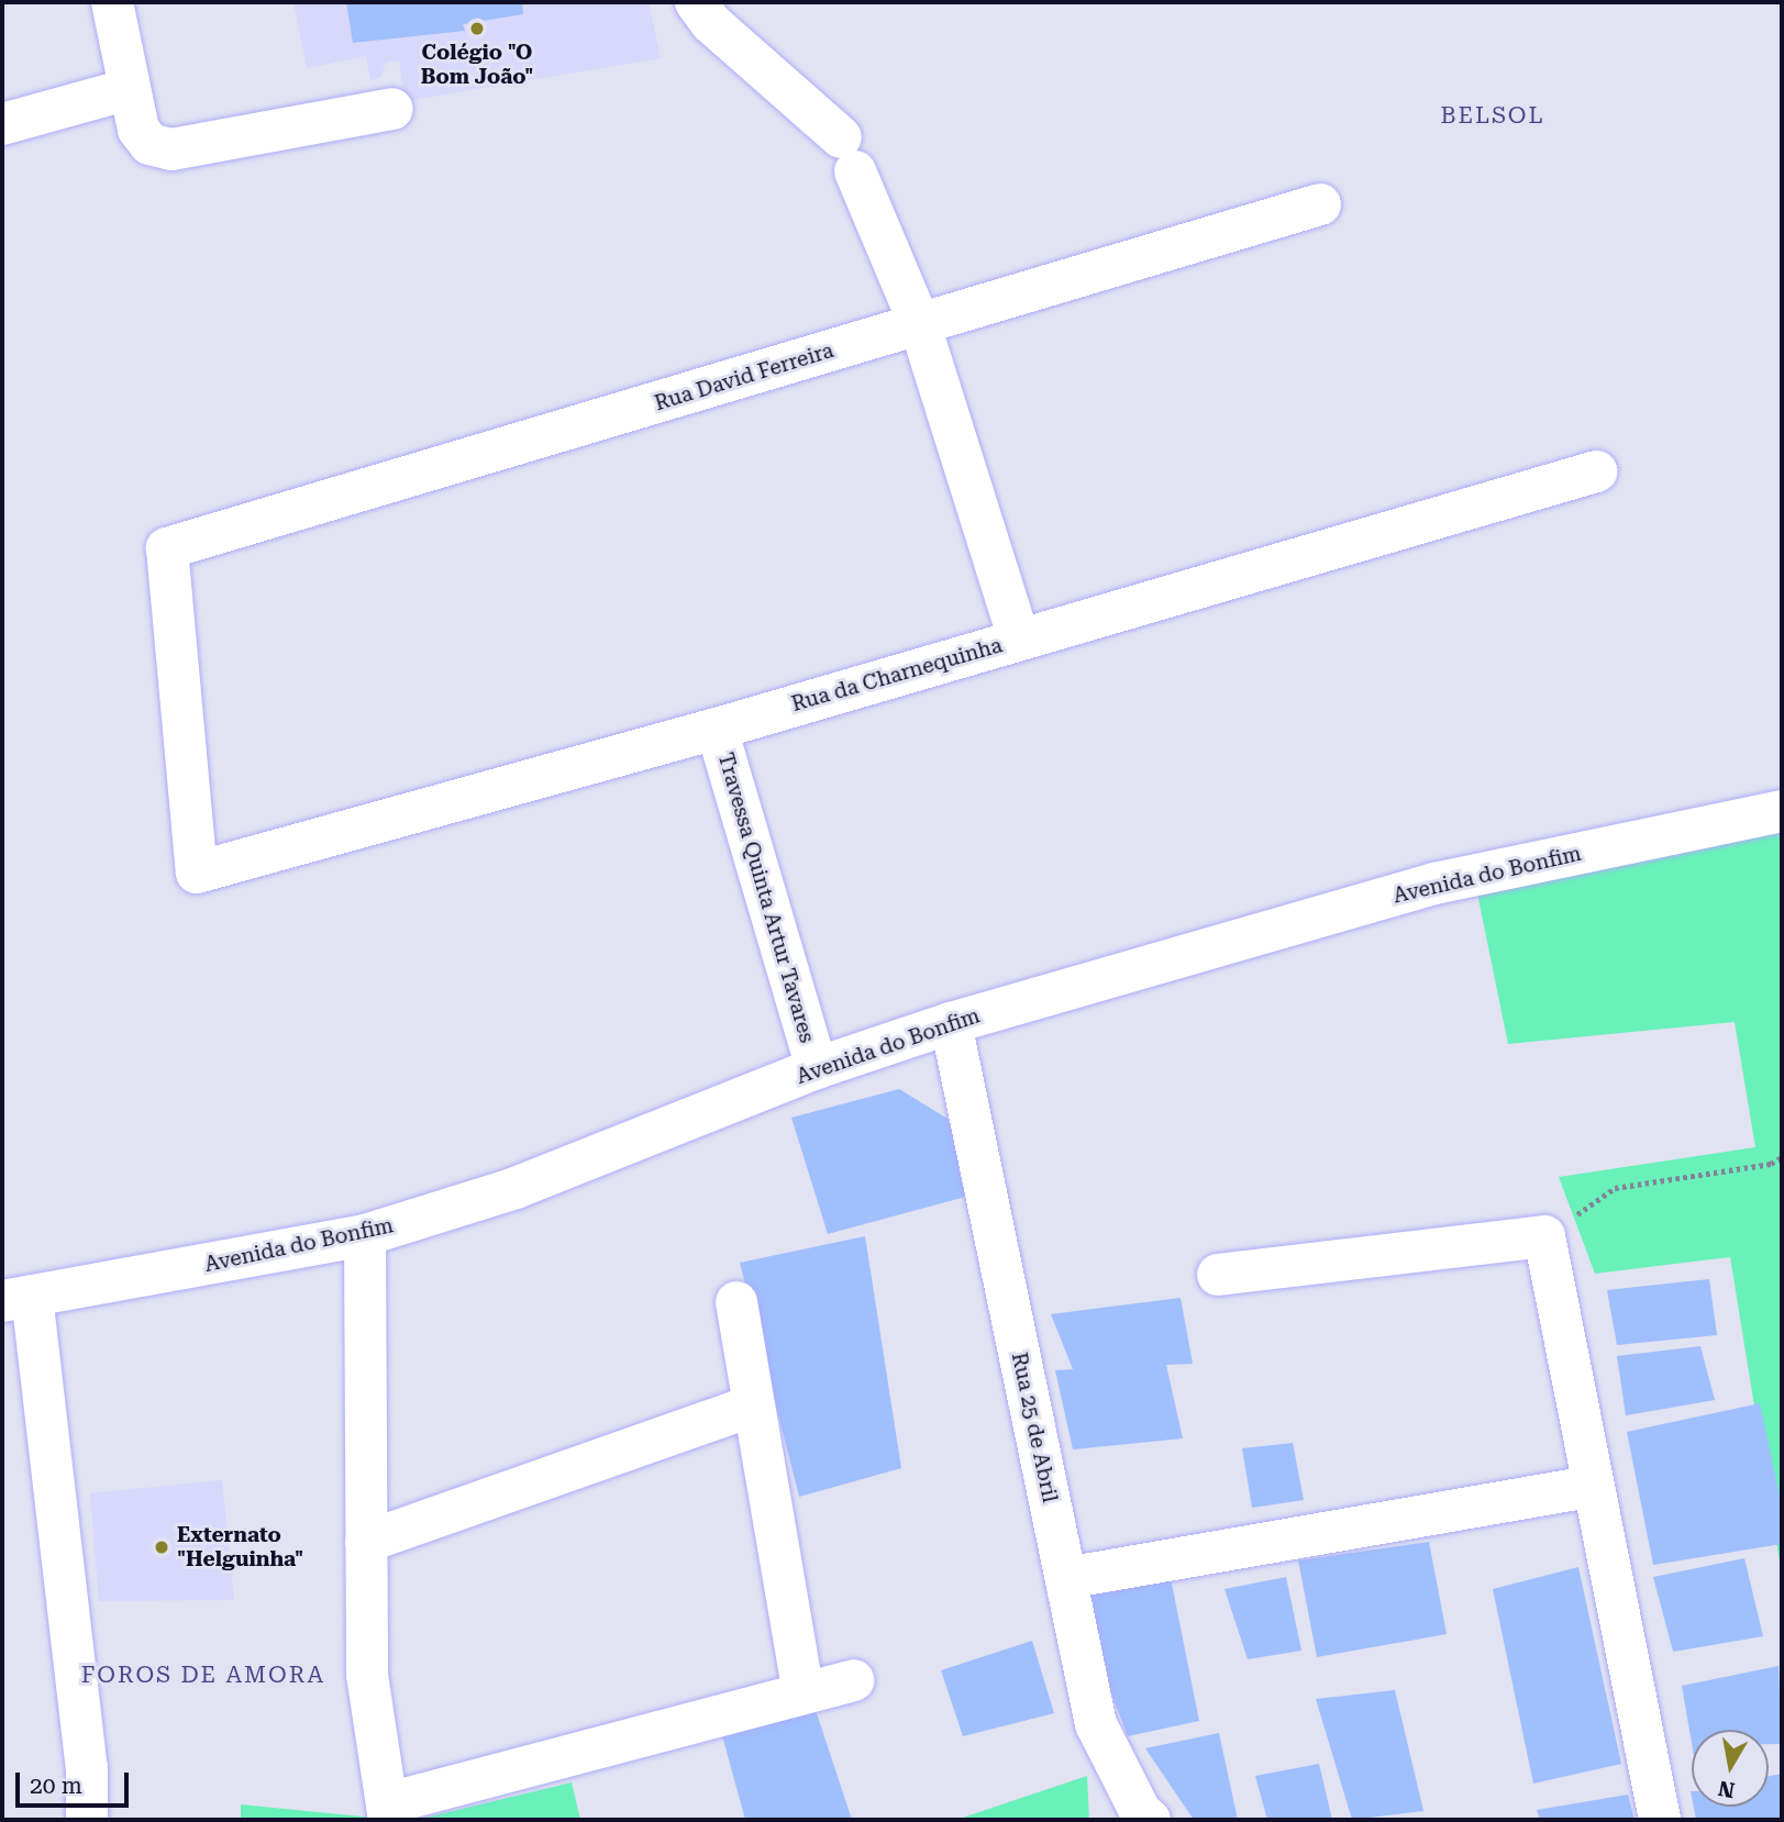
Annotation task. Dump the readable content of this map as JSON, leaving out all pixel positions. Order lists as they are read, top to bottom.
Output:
{
  "streets": {
    "street": [
      "Rua David Ferreira",
      "Rua da Charnequinha",
      "Avenida do Bonfim",
      "Travessa Quinta Artur Tavares",
      "Rua 25 de Abril"
    ]
  },
  "crossings": [
    ["Rua David Ferreira", "Rua da Charnequinha"],
    ["Rua da Charnequinha", "Travessa Quinta Artur Tavares"],
    ["Avenida do Bonfim", "Travessa Quinta Artur Tavares"],
    ["Avenida do Bonfim", "Rua 25 de Abril"]
  ],
  "districts": ["BELSOL", "FOROS DE AMORA"],
  "places": ["Colégio \"O Bom João\"", "Externato \"Helguinha\""],
  "scale_bar": "20 m",
  "north": "bottom"
}
